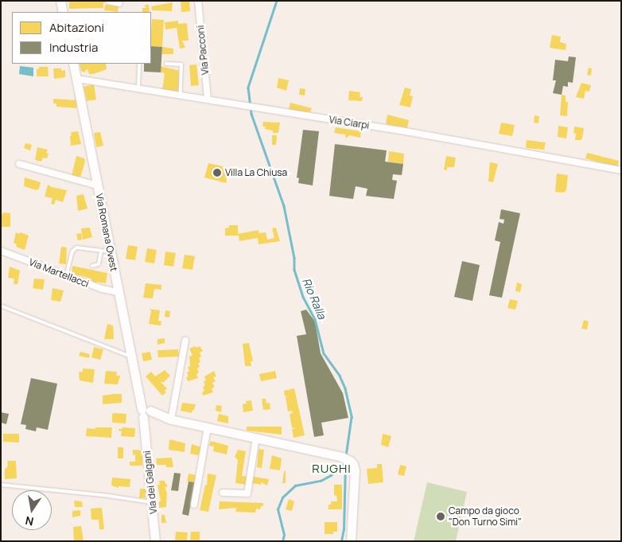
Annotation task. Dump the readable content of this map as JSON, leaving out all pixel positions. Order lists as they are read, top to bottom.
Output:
{
  "streets": {
    "street": [
      "Via Pacconi",
      "Via Ciarpi",
      "Via Romana Ovest",
      "Via Martellacci",
      "Via dei Galgani"
    ]
  },
  "crossings": [
    ["Via Pacconi", "Via Ciarpi"],
    ["Via Ciarpi", "Via Romana Ovest"],
    ["Via Romana Ovest", "Via Martellacci"],
    ["Via Romana Ovest", "Via dei Galgani"]
  ],
  "districts": ["RUGHI"],
  "water": ["Rio Ralla"],
  "places": ["Villa La Chiusa", "Campo da gioco \"Don Turno Simi\""],
  "legend": ["Abitazioni", "Industria"],
  "north": "bottom"
}
